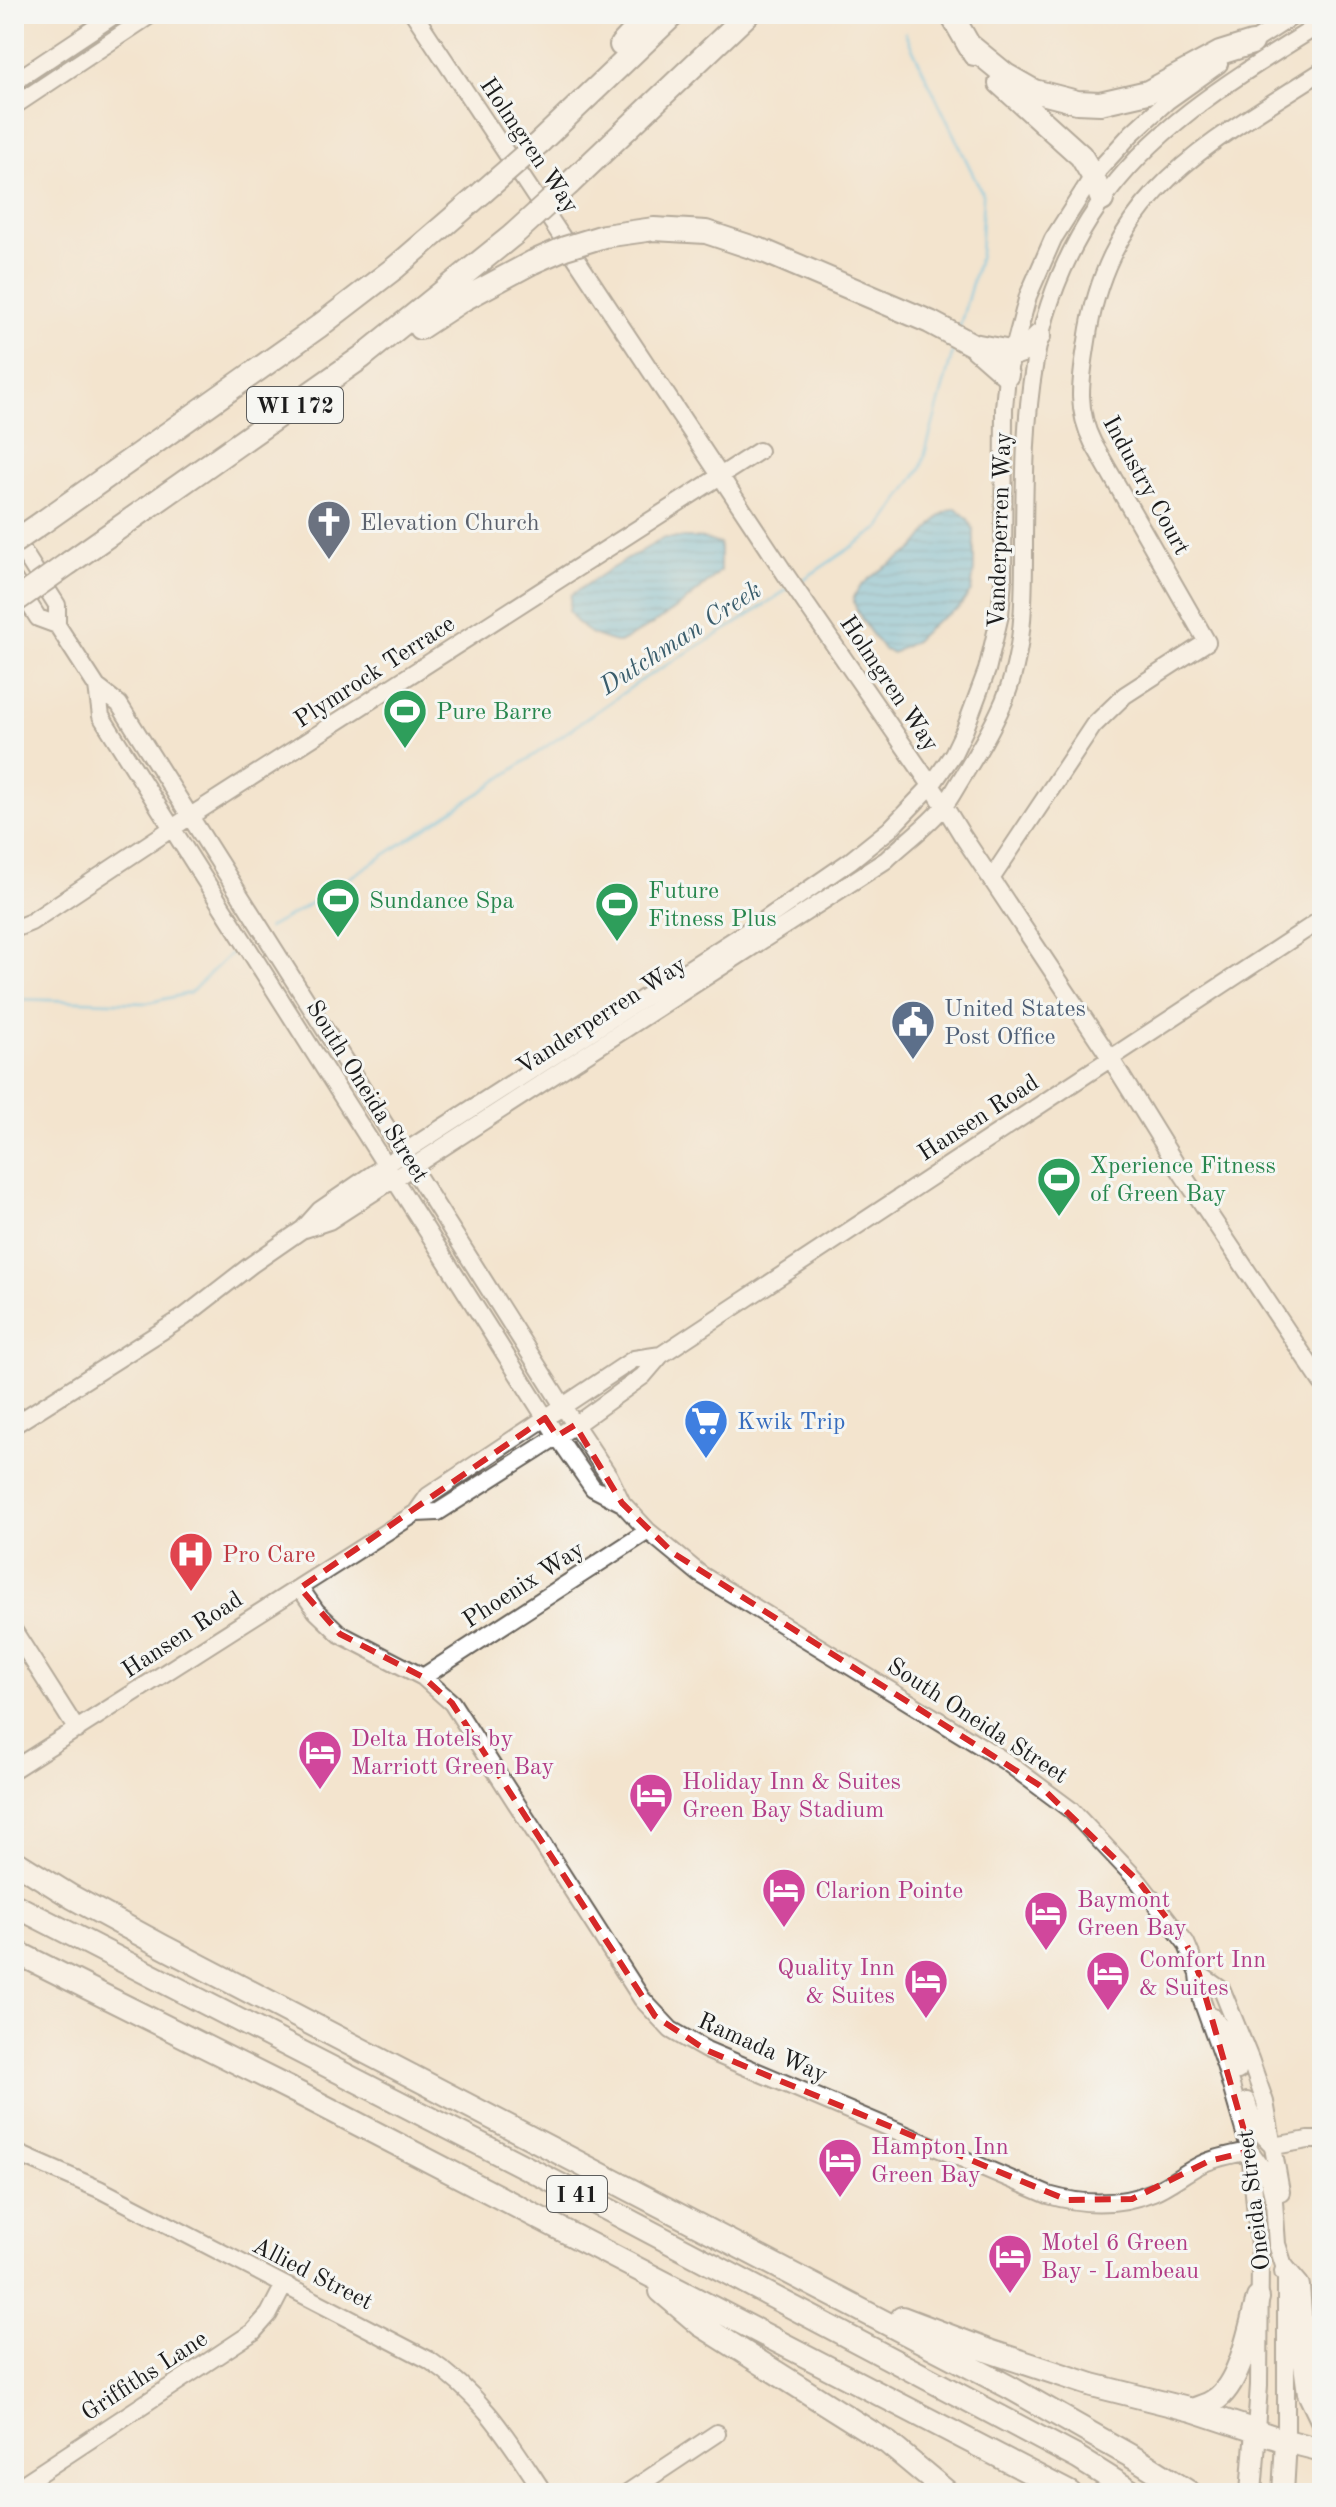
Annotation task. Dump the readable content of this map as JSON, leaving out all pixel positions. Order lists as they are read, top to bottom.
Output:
{
  "streets": {
    "highway": ["WI 172", "I 41"],
    "street": [
      "Holmgren Way",
      "Industry Court",
      "Vanderperren Way",
      "Plymrock Terrace",
      "South Oneida Street",
      "Hansen Road",
      "Phoenix Way",
      "Ramada Way",
      "Oneida Street",
      "Allied Street",
      "Griffiths Lane"
    ]
  },
  "crossings": [
    ["Holmgren Way", "Industry Court"],
    ["Holmgren Way", "Vanderperren Way"],
    ["Holmgren Way", "Plymrock Terrace"],
    ["Holmgren Way", "Hansen Road"],
    ["WI 172", "South Oneida Street"],
    ["Vanderperren Way", "South Oneida Street"],
    ["Plymrock Terrace", "South Oneida Street"],
    ["South Oneida Street", "Hansen Road"],
    ["South Oneida Street", "Phoenix Way"],
    ["South Oneida Street", "Ramada Way"],
    ["South Oneida Street", "Oneida Street"],
    ["Hansen Road", "Ramada Way"],
    ["Phoenix Way", "Ramada Way"],
    ["Allied Street", "Griffiths Lane"]
  ],
  "water": ["Dutchman Creek"],
  "places": {
    "church": ["Elevation Church"],
    "sports": [
      "Pure Barre",
      "Sundance Spa",
      "Future Fitness Plus",
      "Xperience Fitness of Green Bay"
    ],
    "public building": ["United States Post Office"],
    "supermarket": ["Kwik Trip"],
    "hospital": ["Pro Care"],
    "hotel": [
      "Delta Hotels by Marriott Green Bay",
      "Holiday Inn & Suites Green Bay Stadium",
      "Clarion Pointe",
      "Baymont Green Bay",
      "Comfort Inn & Suites",
      "Quality Inn & Suites",
      "Hampton Inn Green Bay",
      "Motel 6 Green Bay - Lambeau"
    ]
  }
}
